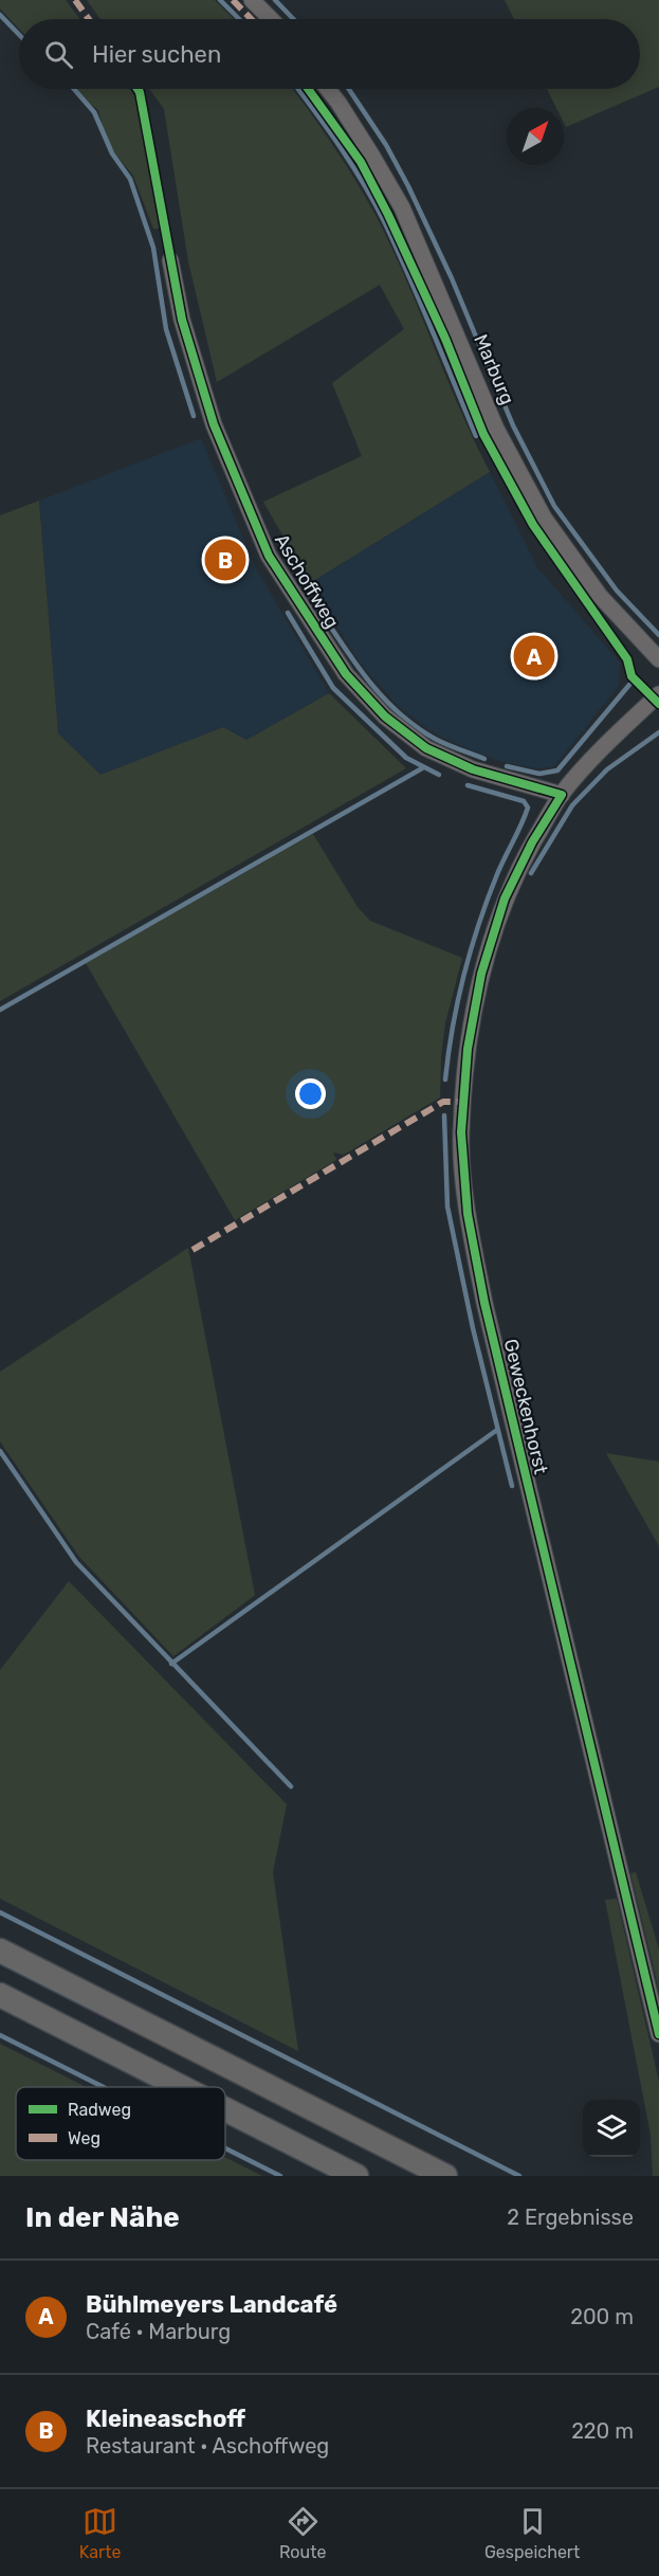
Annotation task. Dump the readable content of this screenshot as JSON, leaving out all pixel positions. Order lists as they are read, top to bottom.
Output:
{
  "streets": {
    "street": ["Marburg", "Aschoffweg", "Geweckenhorst"]
  },
  "crossings": [
    ["Aschoffweg", "Geweckenhorst"]
  ],
  "legend": ["Radweg", "Weg"],
  "north": "top right",
  "page": {
    "search": "Hier suchen",
    "pins": ["B", "A"],
    "heading": ["In der Nähe", "2 Ergebnisse"],
    "list": [
      {
        "mark": "A",
        "name": "Bühlmeyers Landcafé",
        "note": "Café · Marburg",
        "value": "200 m"
      },
      {
        "mark": "B",
        "name": "Kleineaschoff",
        "note": "Restaurant · Aschoffweg",
        "value": "220 m"
      }
    ],
    "nav": ["Karte", "Route", "Gespeichert"]
  }
}
